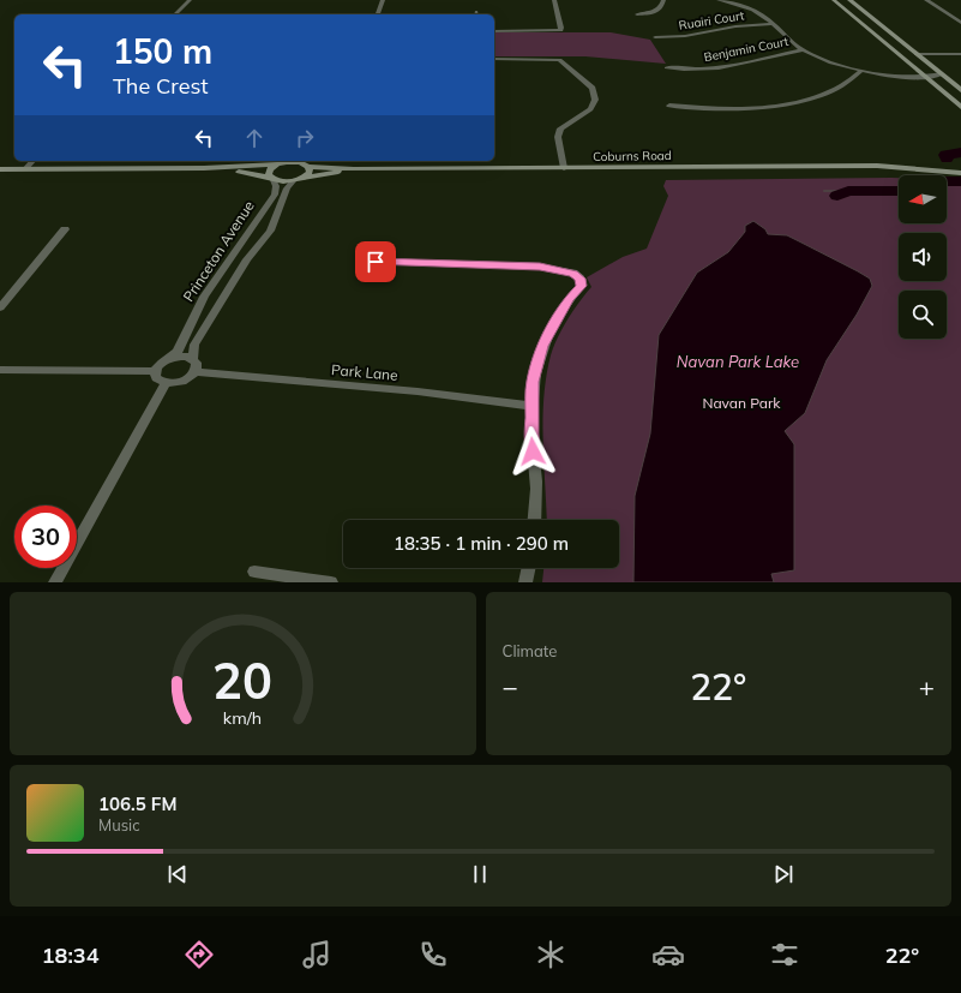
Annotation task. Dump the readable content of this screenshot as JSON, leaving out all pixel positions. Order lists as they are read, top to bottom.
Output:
{
  "streets": {
    "street": [
      "Ruairi Court",
      "Benjamin Court",
      "Coburns Road",
      "Princeton Avenue",
      "Park Lane"
    ]
  },
  "crossings": [
    ["Coburns Road", "Princeton Avenue"]
  ],
  "water": ["Navan Park Lake"],
  "parks": ["Navan Park"],
  "north": "left",
  "page": {
    "turn": ["150 m", "The Crest"],
    "limit": "30",
    "trip": "18:35 · 1 min · 290 m",
    "tile": "Climate",
    "heat": ["−", "22°", "+"],
    "song": ["106.5 FM", "Music"],
    "tabs": ["18:34", "22°"],
    "gauge": ["20", "km/h"]
  }
}
